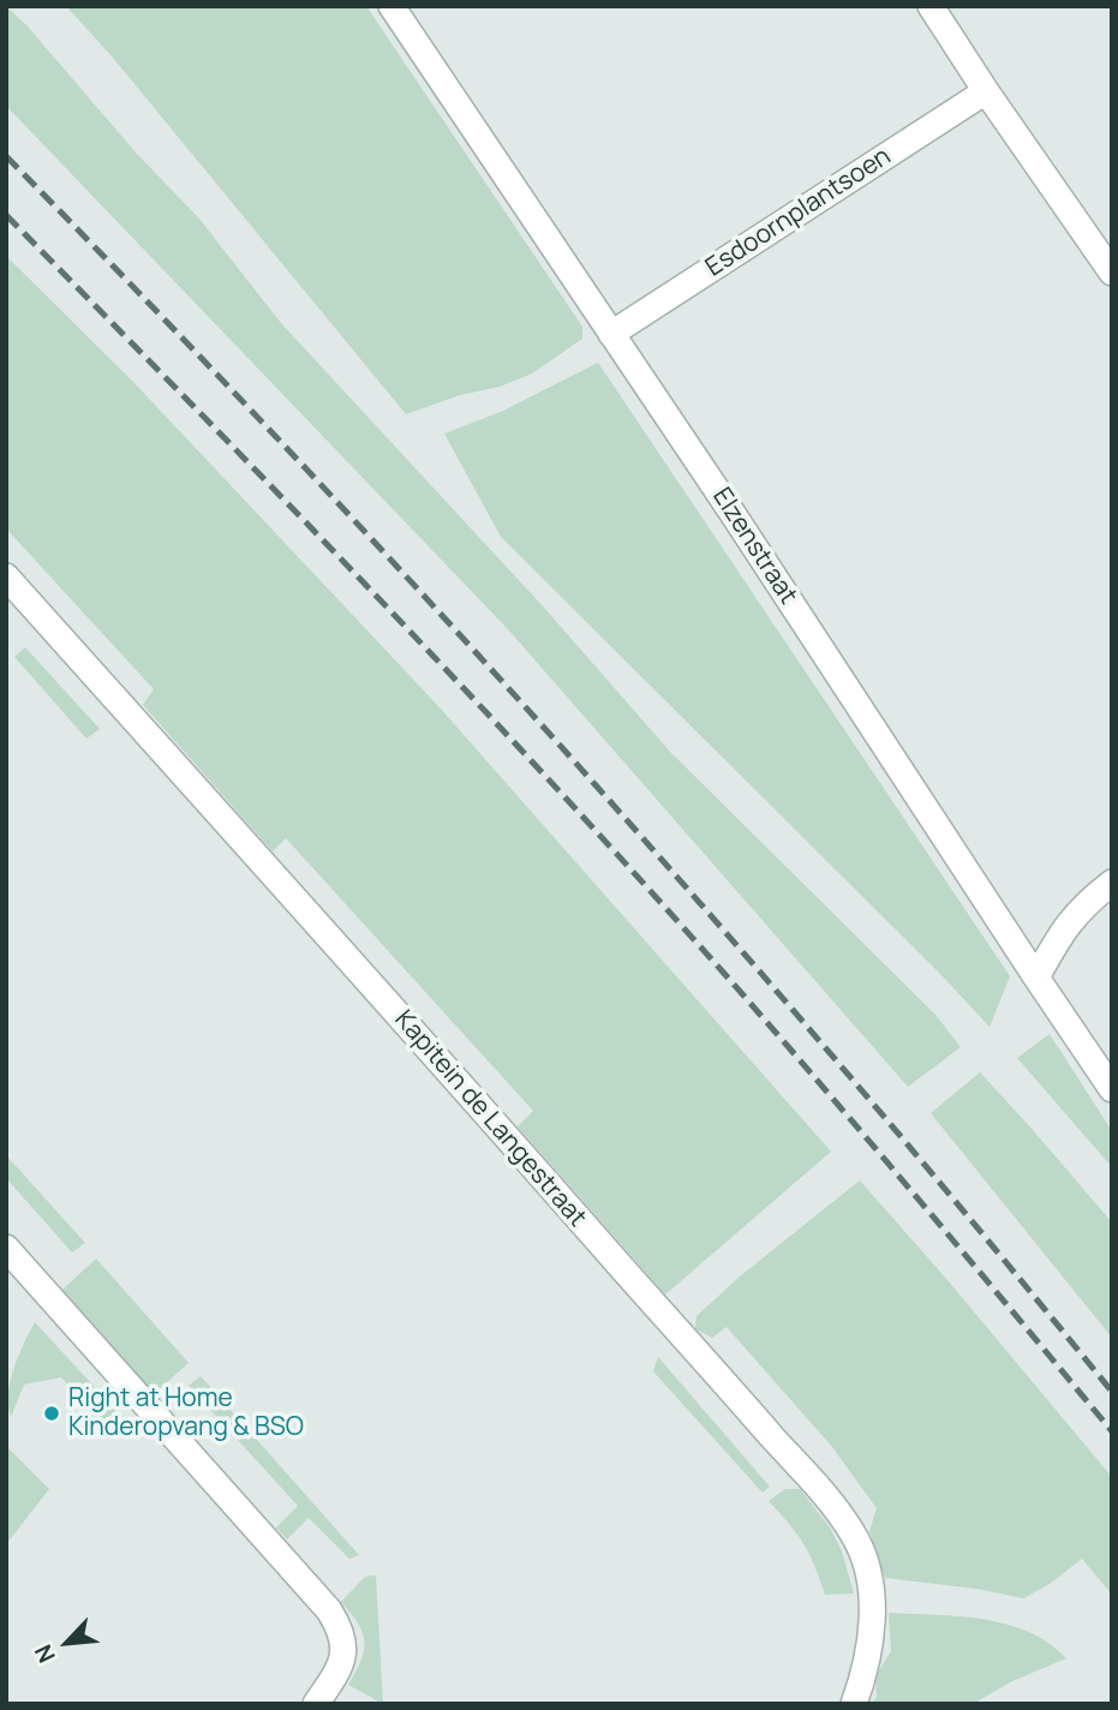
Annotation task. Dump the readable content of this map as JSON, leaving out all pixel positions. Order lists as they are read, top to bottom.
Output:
{
  "streets": {
    "street": ["Esdoornplantsoen", "Elzenstraat", "Kapitein de Langestraat"]
  },
  "crossings": [
    ["Esdoornplantsoen", "Elzenstraat"]
  ],
  "places": ["Right at Home Kinderopvang & BSO"],
  "north": "bottom left"
}
